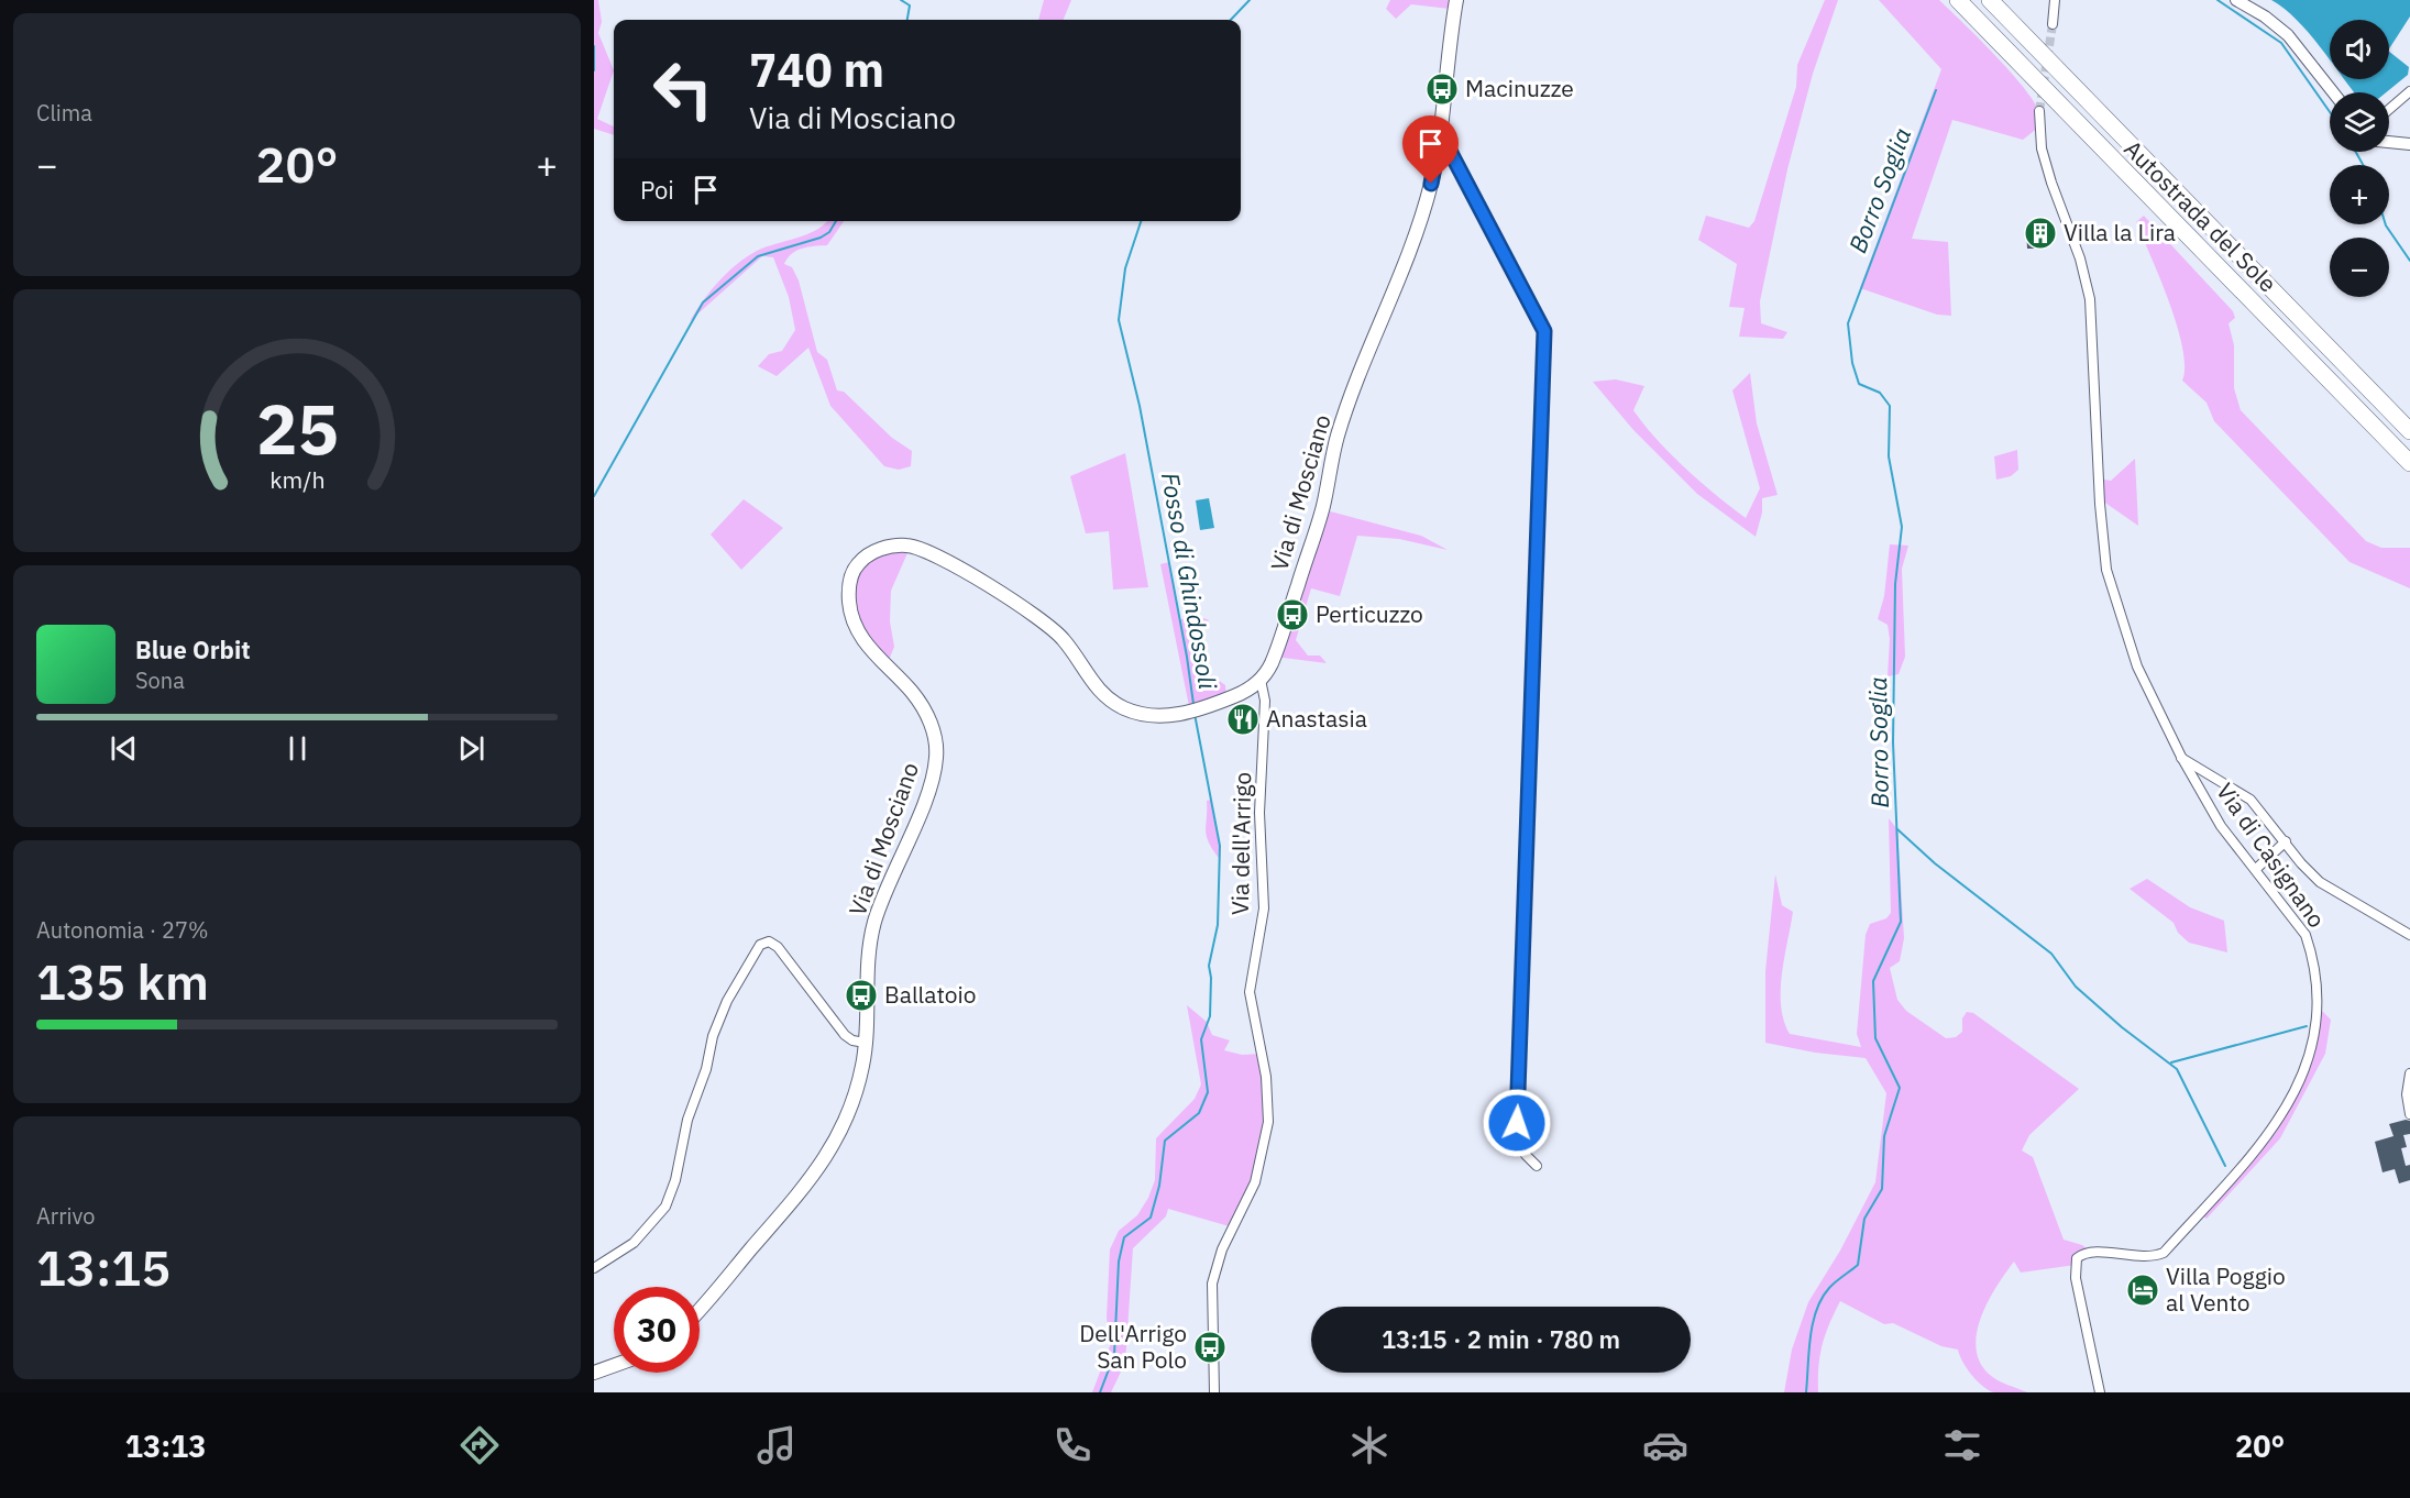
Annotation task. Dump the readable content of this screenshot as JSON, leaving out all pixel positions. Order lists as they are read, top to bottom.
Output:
{
  "streets": {
    "highway": ["Autostrada del Sole"],
    "main road": ["Via di Mosciano"],
    "street": ["Via dell'Arrigo", "Via di Casignano"]
  },
  "crossings": [
    ["Via di Mosciano", "Via dell'Arrigo"]
  ],
  "water": ["Borro Soglia", "Fosso di Ghindossoli"],
  "places": {
    "bus stop": [
      "Macinuzze",
      "Perticuzzo",
      "Ballatoio",
      "Dell'Arrigo San Polo"
    ],
    "building": ["Villa la Lira"],
    "restaurant": ["Anastasia"],
    "hotel": ["Villa Poggio al Vento"]
  },
  "page": {
    "tile": [
      "Clima",
      ["Autonomia · 27%", "135 km"],
      ["Arrivo", "13:15"]
    ],
    "map_buttons": ["+", "−"],
    "turn": ["740 m", "Via di Mosciano"],
    "heat": ["−", "20°", "+"],
    "then": "Poi",
    "song": ["Blue Orbit", "Sona"],
    "limit": "30",
    "trip": "13:15 · 2 min · 780 m",
    "tabs": ["13:13", "20°"],
    "gauge": ["25", "km/h"]
  }
}
